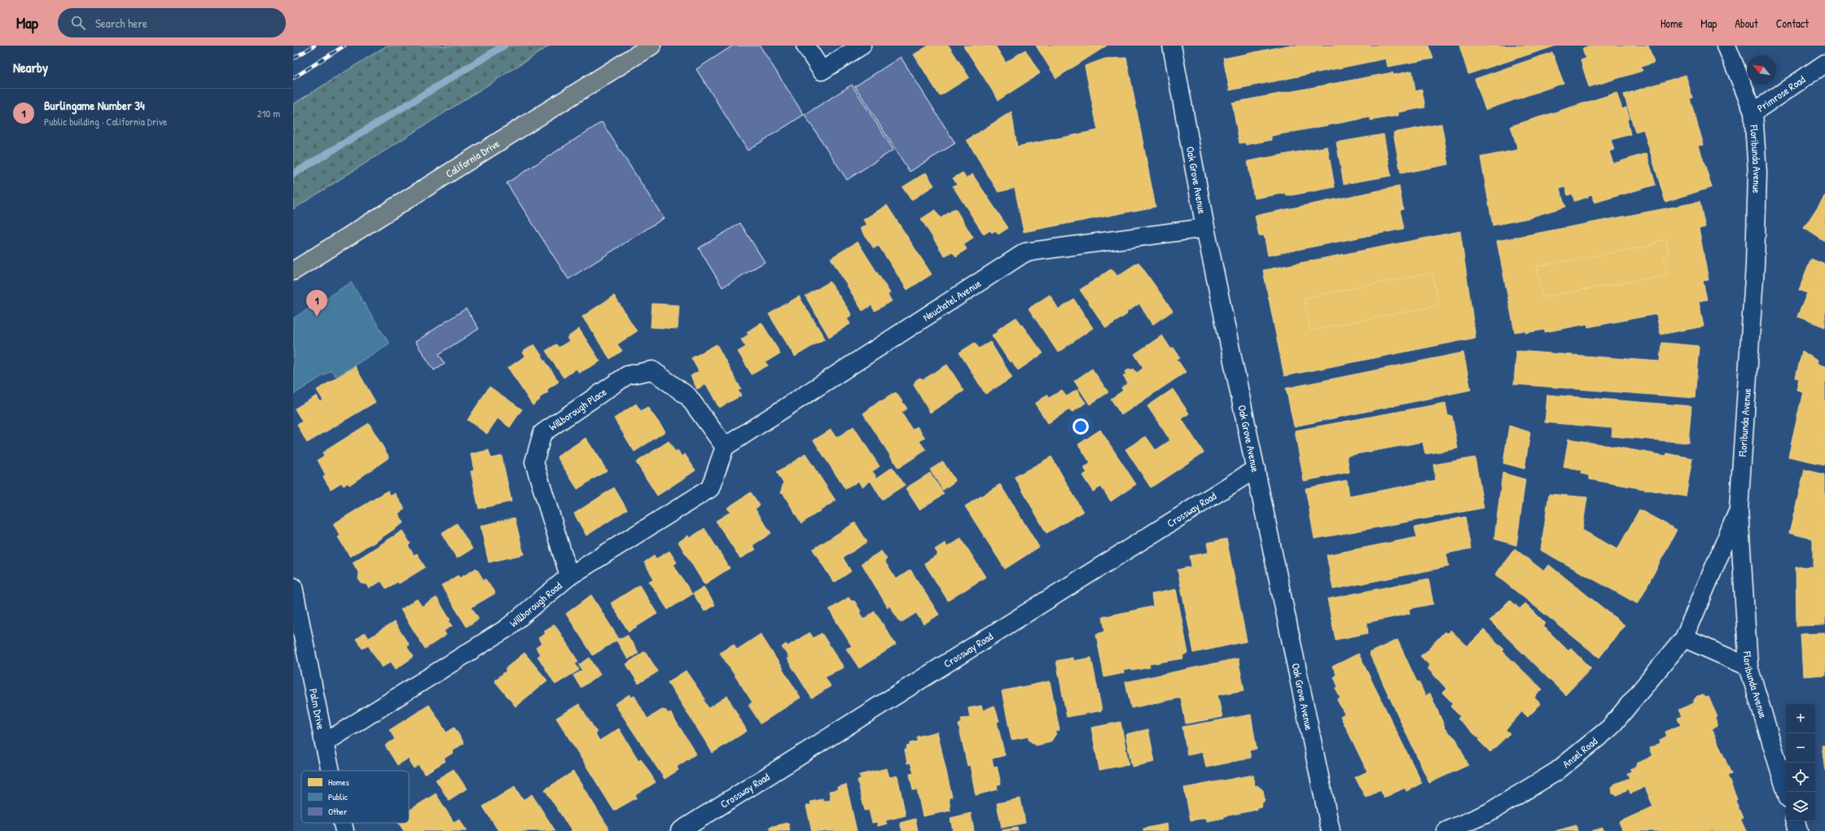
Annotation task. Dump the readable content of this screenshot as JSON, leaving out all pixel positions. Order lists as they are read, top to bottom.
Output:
{
  "streets": {
    "main road": ["California Drive"],
    "street": [
      "Primrose Road",
      "Floribunda Avenue",
      "Oak Grove Avenue",
      "Neuchatel Avenue",
      "Willborough Place",
      "Crossway Road",
      "Willborough Road",
      "Palm Drive",
      "Ansel Road"
    ]
  },
  "crossings": [
    ["Primrose Road", "Floribunda Avenue"],
    ["Floribunda Avenue", "Ansel Road"],
    ["Oak Grove Avenue", "Neuchatel Avenue"],
    ["Oak Grove Avenue", "Crossway Road"],
    ["Neuchatel Avenue", "Willborough Place"],
    ["Neuchatel Avenue", "Willborough Road"],
    ["Willborough Place", "Willborough Road"],
    ["Willborough Road", "Palm Drive"]
  ],
  "legend": ["Homes", "Public", "Other"],
  "north": "top left",
  "page": {
    "header": "Map",
    "search": "Search here",
    "nav": [
      "Home",
      "Map",
      "About",
      "Contact"
    ],
    "heading": "Nearby",
    "list": [
      {
        "mark": "1",
        "name": "Burlingame Number 34",
        "note": "Public building · California Drive",
        "value": "210 m"
      }
    ],
    "pins": "1",
    "map_buttons": ["+", "−"]
  }
}
